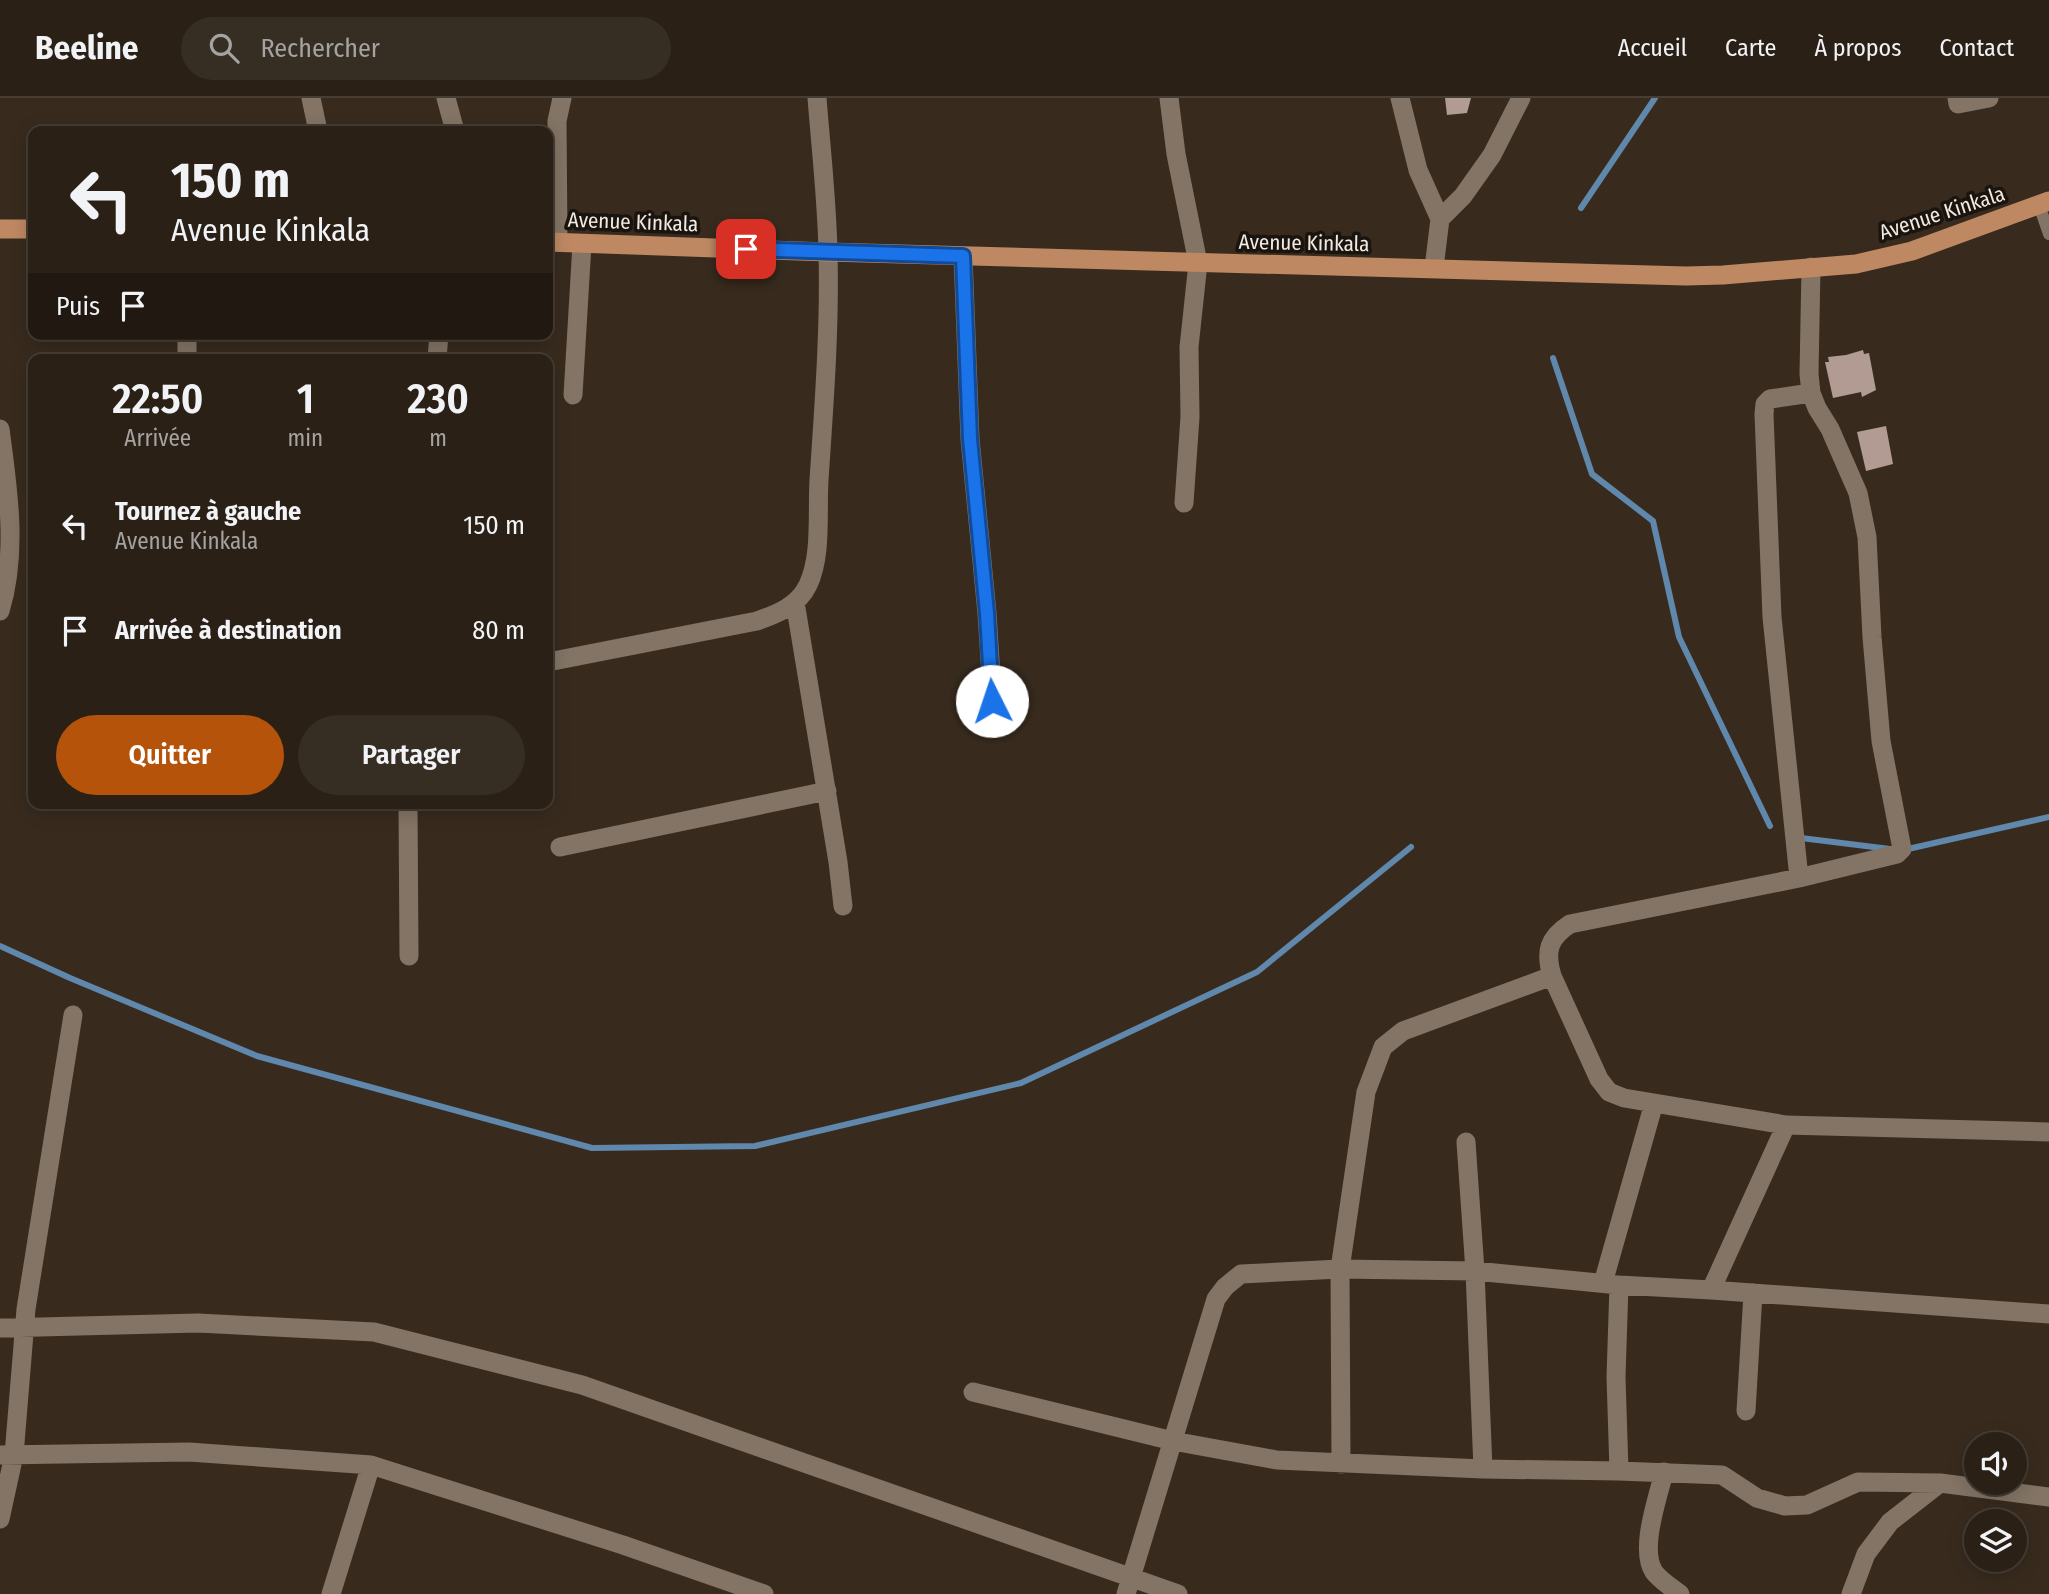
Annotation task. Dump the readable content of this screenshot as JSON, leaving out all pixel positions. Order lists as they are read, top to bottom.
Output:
{
  "streets": {
    "main road": ["Avenue Kinkala"]
  },
  "page": {
    "header": "Beeline",
    "search": "Rechercher",
    "nav": [
      "Accueil",
      "Carte",
      "À propos",
      "Contact"
    ],
    "turn": ["150 m", "Avenue Kinkala"],
    "then": "Puis",
    "eta": [
      "22:50",
      "Arrivée",
      "1",
      "min",
      "230",
      "m"
    ],
    "list": [
      {
        "name": "Tournez à gauche",
        "note": "Avenue Kinkala",
        "value": "150 m"
      },
      {
        "name": "Arrivée à destination",
        "value": "80 m"
      }
    ],
    "buttons": ["Quitter", "Partager"]
  }
}
